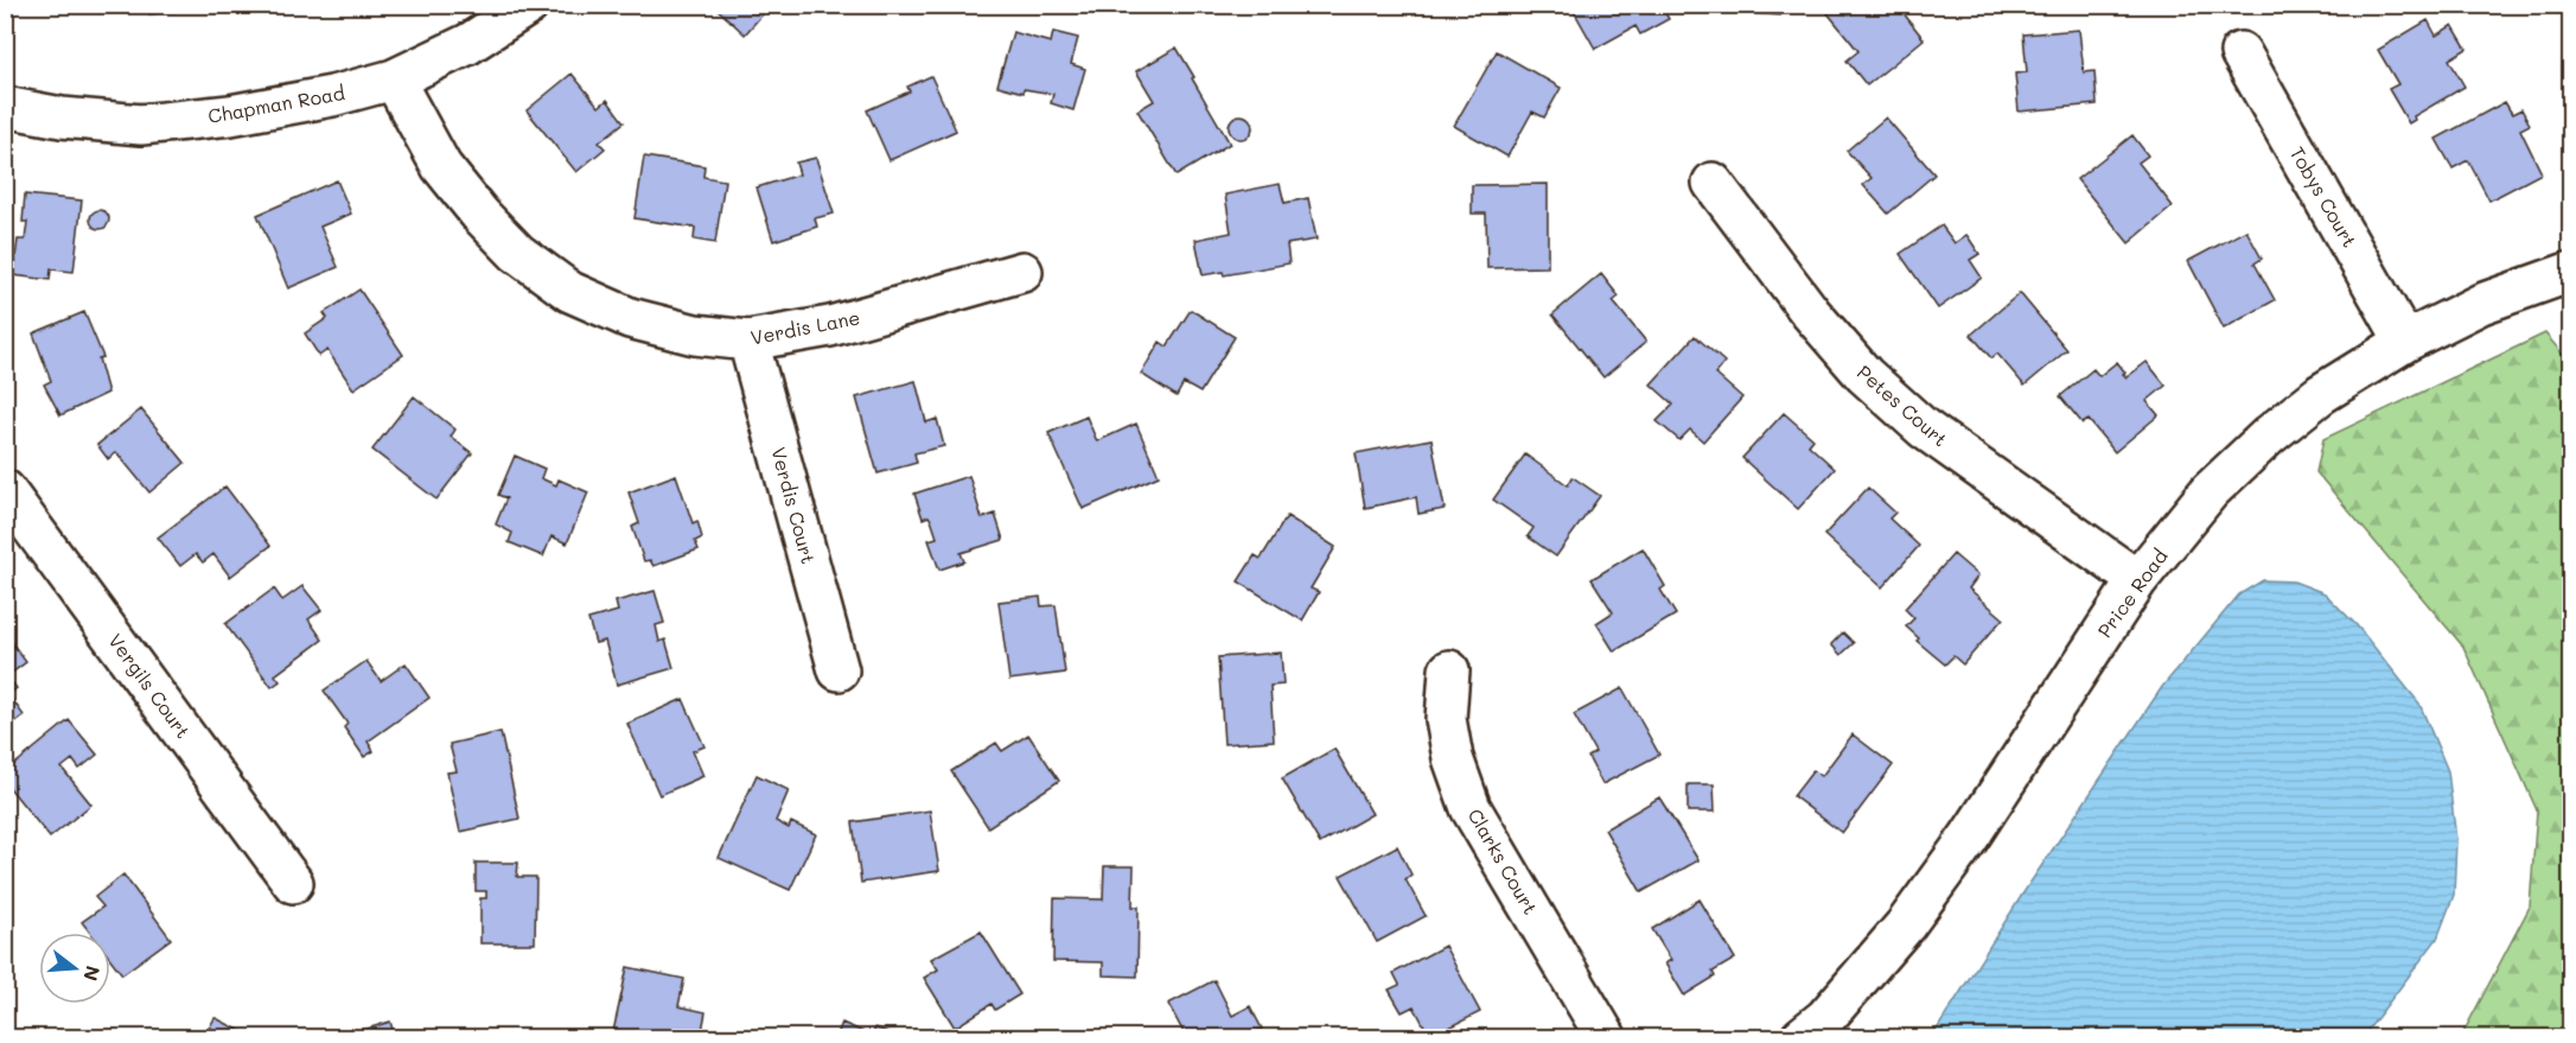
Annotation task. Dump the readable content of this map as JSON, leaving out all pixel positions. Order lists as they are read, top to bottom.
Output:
{
  "streets": {
    "street": [
      "Chapman Road",
      "Tobys Court",
      "Verdis Lane",
      "Petes Court",
      "Verdis Court",
      "Price Road",
      "Vergils Court",
      "Clarks Court"
    ]
  },
  "crossings": [
    ["Chapman Road", "Verdis Lane"],
    ["Tobys Court", "Price Road"],
    ["Verdis Lane", "Verdis Court"],
    ["Petes Court", "Price Road"]
  ],
  "north": "right"
}
